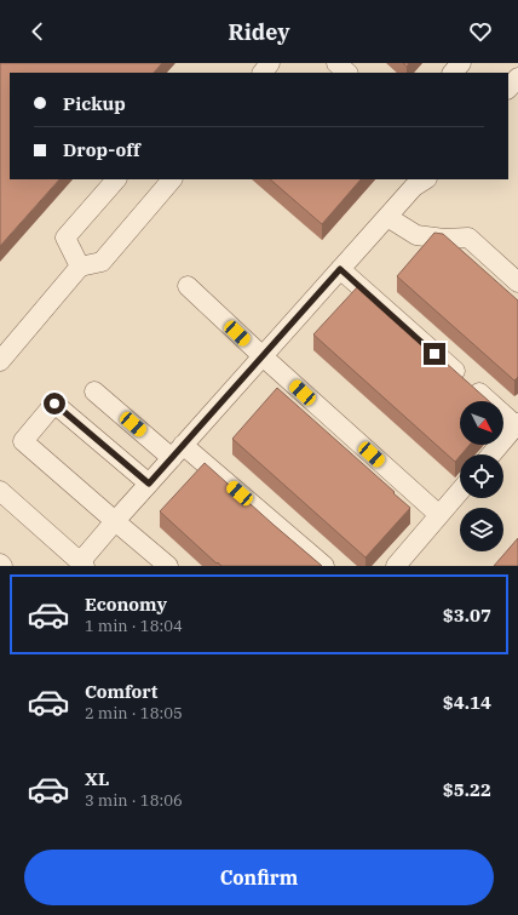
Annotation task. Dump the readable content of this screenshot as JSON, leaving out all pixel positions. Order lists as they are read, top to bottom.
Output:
{
  "north": "bottom right",
  "page": {
    "header": "Ridey",
    "banner": ["Pickup", "Drop-off"],
    "list": [
      {
        "name": "Economy",
        "note": "1 min · 18:04",
        "value": "$3.07"
      },
      {
        "name": "Comfort",
        "note": "2 min · 18:05",
        "value": "$4.14"
      },
      {
        "name": "XL",
        "note": "3 min · 18:06",
        "value": "$5.22"
      }
    ],
    "buttons": "Confirm"
  }
}
